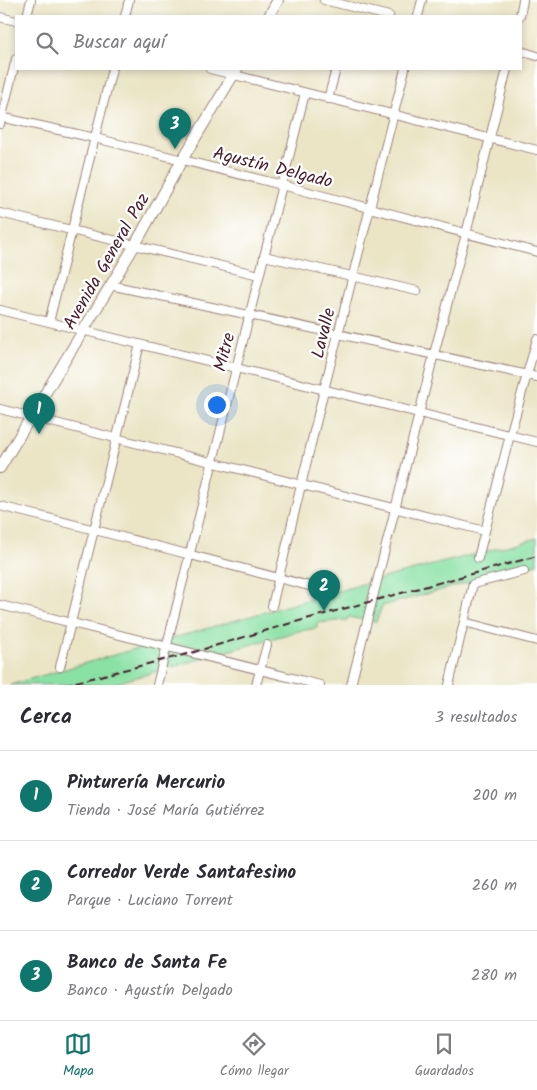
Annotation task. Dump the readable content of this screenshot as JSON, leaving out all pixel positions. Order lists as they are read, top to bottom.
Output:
{
  "streets": {
    "main road": ["Avenida General Paz"],
    "street": ["Agustín Delgado", "Lavalle", "Mitre"]
  },
  "crossings": [
    ["Agustín Delgado", "Avenida General Paz"],
    ["Agustín Delgado", "Lavalle"],
    ["Agustín Delgado", "Mitre"]
  ],
  "page": {
    "search": "Buscar aquí",
    "pins": ["3", "1", "2"],
    "heading": ["Cerca", "3 resultados"],
    "list": [
      {
        "mark": "1",
        "name": "Pinturería Mercurio",
        "note": "Tienda · José María Gutiérrez",
        "value": "200 m"
      },
      {
        "mark": "2",
        "name": "Corredor Verde Santafesino",
        "note": "Parque · Luciano Torrent",
        "value": "260 m"
      },
      {
        "mark": "3",
        "name": "Banco de Santa Fe",
        "note": "Banco · Agustín Delgado",
        "value": "280 m"
      }
    ],
    "nav": ["Mapa", "Cómo llegar", "Guardados"]
  }
}
